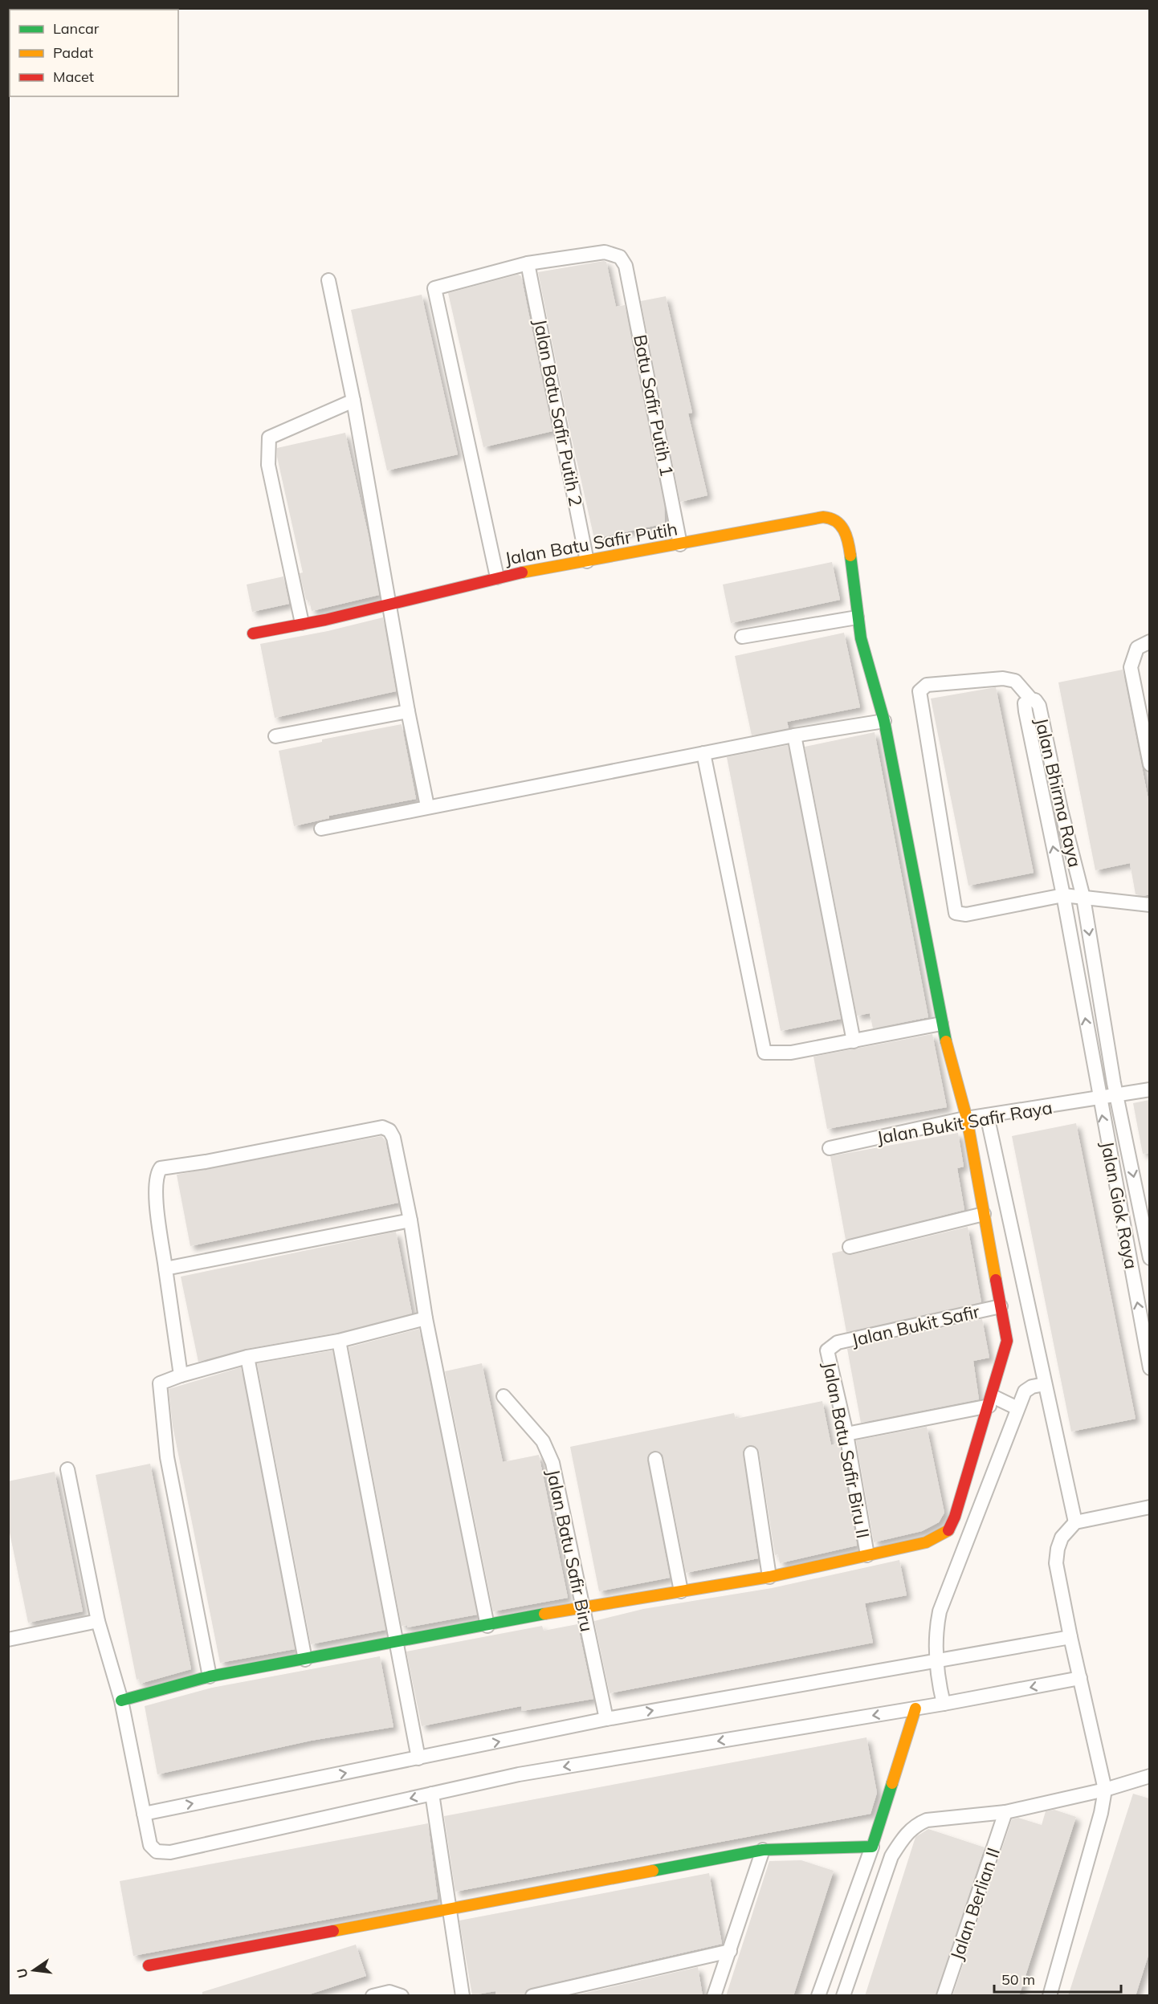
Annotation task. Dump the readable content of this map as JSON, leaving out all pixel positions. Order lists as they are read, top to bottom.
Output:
{
  "streets": {
    "street": [
      "Batu Safir Putih 1",
      "Jalan Batu Safir Putih 2",
      "Jalan Batu Safir Putih",
      "Jalan Bhirma Raya",
      "Jalan Bukit Safir Raya",
      "Jalan Giok Raya",
      "Jalan Bukit Safir",
      "Jalan Batu Safir Biru II",
      "Jalan Batu Safir Biru",
      "Jalan Berlian II"
    ]
  },
  "crossings": [
    ["Batu Safir Putih 1", "Jalan Batu Safir Putih 2"],
    ["Batu Safir Putih 1", "Jalan Batu Safir Putih"],
    ["Jalan Batu Safir Putih 2", "Jalan Batu Safir Putih"],
    ["Jalan Bhirma Raya", "Jalan Bukit Safir Raya"],
    ["Jalan Bhirma Raya", "Jalan Giok Raya"],
    ["Jalan Bukit Safir Raya", "Jalan Giok Raya"],
    ["Jalan Bukit Safir", "Jalan Batu Safir Biru II"]
  ],
  "legend": ["Lancar", "Padat", "Macet"],
  "scale_bar": "50 m",
  "north": "left"
}
